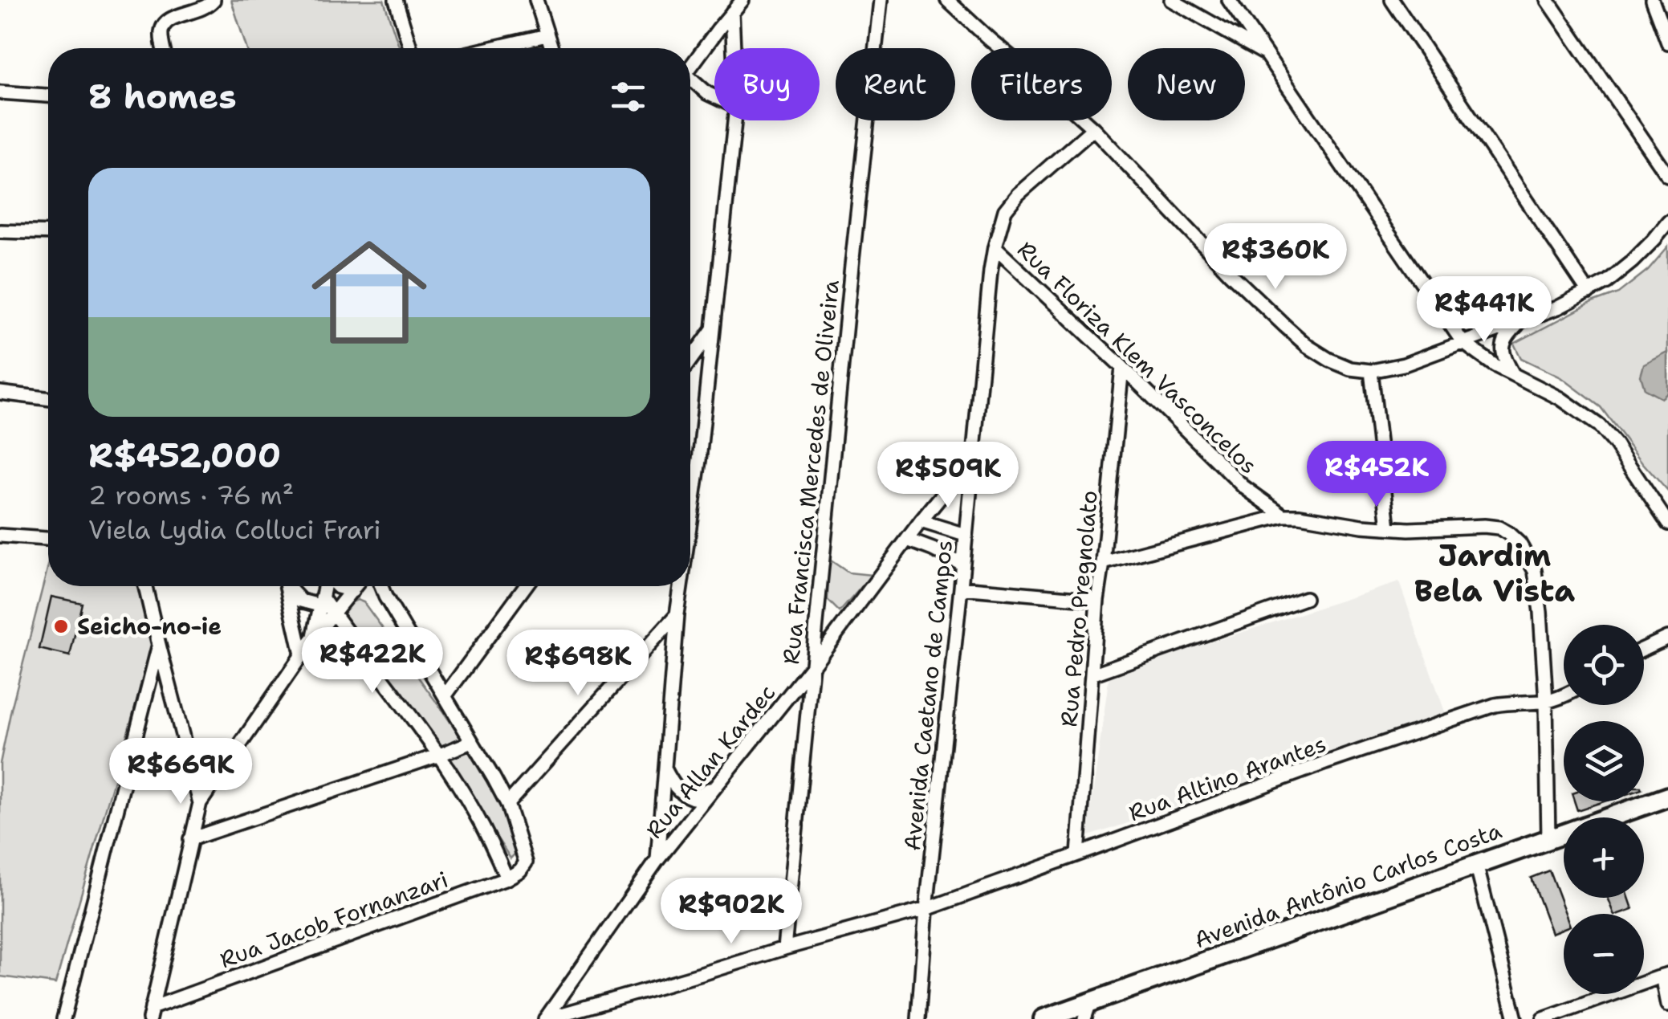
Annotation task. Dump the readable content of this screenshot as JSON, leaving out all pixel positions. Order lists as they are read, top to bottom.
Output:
{
  "streets": {
    "main road": ["Avenida Antônio Carlos Costa"],
    "street": [
      "Rua Floriza Klem Vasconcelos",
      "Rua Francisca Mercedes de Oliveira",
      "Rua Pedro Pregnolato",
      "Avenida Caetano de Campos",
      "Rua Allan Kardec",
      "Rua Altino Arantes",
      "Rua Jacob Fornanzari"
    ]
  },
  "crossings": [
    ["Rua Floriza Klem Vasconcelos", "Rua Pedro Pregnolato"],
    ["Rua Floriza Klem Vasconcelos", "Avenida Caetano de Campos"],
    ["Rua Floriza Klem Vasconcelos", "Rua Altino Arantes"],
    ["Rua Floriza Klem Vasconcelos", "Avenida Antônio Carlos Costa"],
    ["Rua Francisca Mercedes de Oliveira", "Rua Allan Kardec"],
    ["Rua Francisca Mercedes de Oliveira", "Rua Altino Arantes"],
    ["Rua Pedro Pregnolato", "Rua Altino Arantes"],
    ["Avenida Caetano de Campos", "Rua Allan Kardec"],
    ["Avenida Caetano de Campos", "Rua Altino Arantes"],
    ["Rua Allan Kardec", "Rua Altino Arantes"]
  ],
  "districts": ["Jardim Bela Vista"],
  "places": ["Seicho-no-ie"],
  "page": {
    "chip": [
      "Buy",
      "Rent",
      "Filters",
      "New"
    ],
    "heading": "8 homes",
    "list": [
      {
        "name": "R$452,000",
        "note": "2 rooms · 76 m² · Viela Lydia Colluci Frari"
      }
    ],
    "price": [
      "R$360K",
      "R$441K",
      "R$452K",
      "R$509K",
      "R$422K",
      "R$698K",
      "R$669K",
      "R$902K"
    ],
    "map_buttons": ["+", "−"]
  }
}
